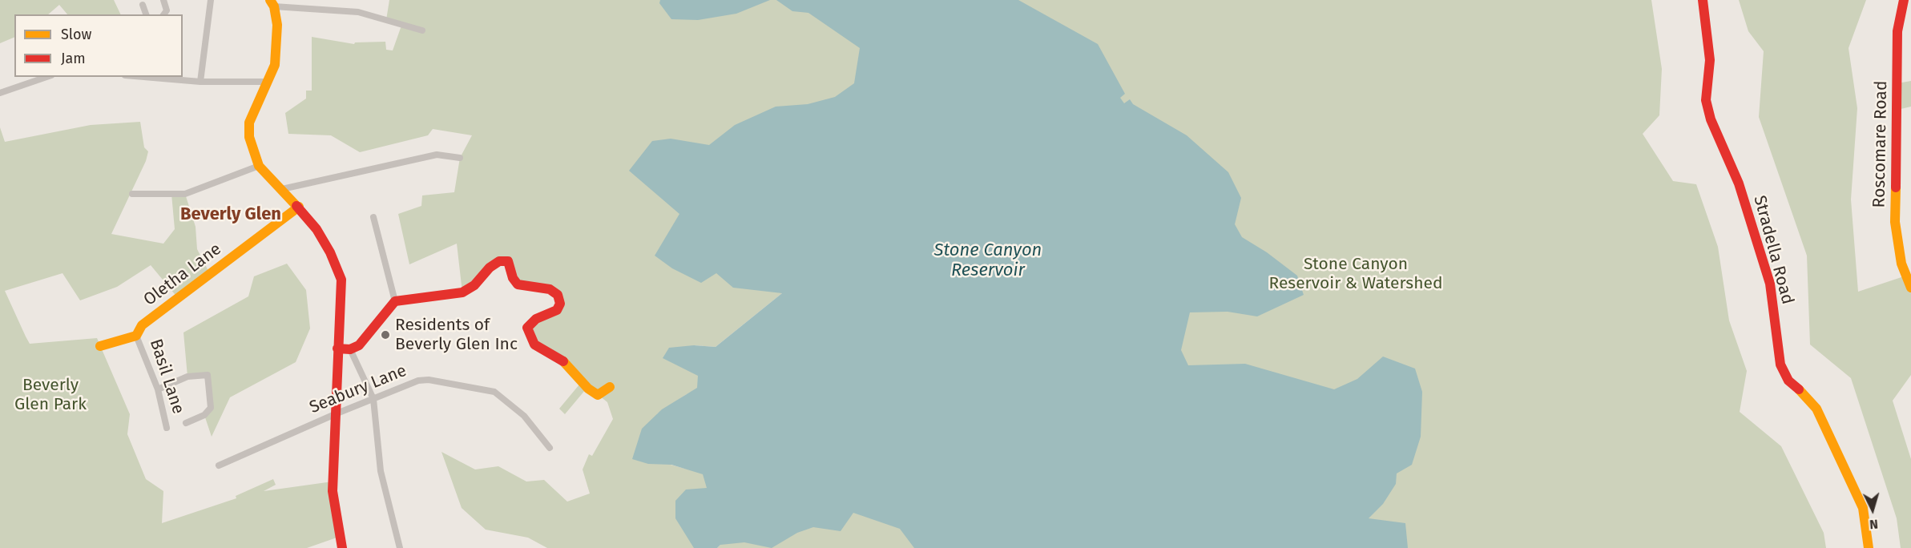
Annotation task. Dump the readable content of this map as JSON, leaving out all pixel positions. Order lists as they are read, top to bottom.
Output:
{
  "streets": {
    "street": [
      "Roscomare Road",
      "Stradella Road",
      "Oletha Lane",
      "Basil Lane",
      "Seabury Lane"
    ]
  },
  "crossings": [
    ["Oletha Lane", "Basil Lane"]
  ],
  "districts": ["Beverly Glen"],
  "water": ["Stone Canyon Reservoir"],
  "parks": ["Stone Canyon Reservoir & Watershed", "Beverly Glen Park"],
  "places": ["Residents of Beverly Glen Inc"],
  "legend": ["Slow", "Jam"],
  "north": "bottom"
}
